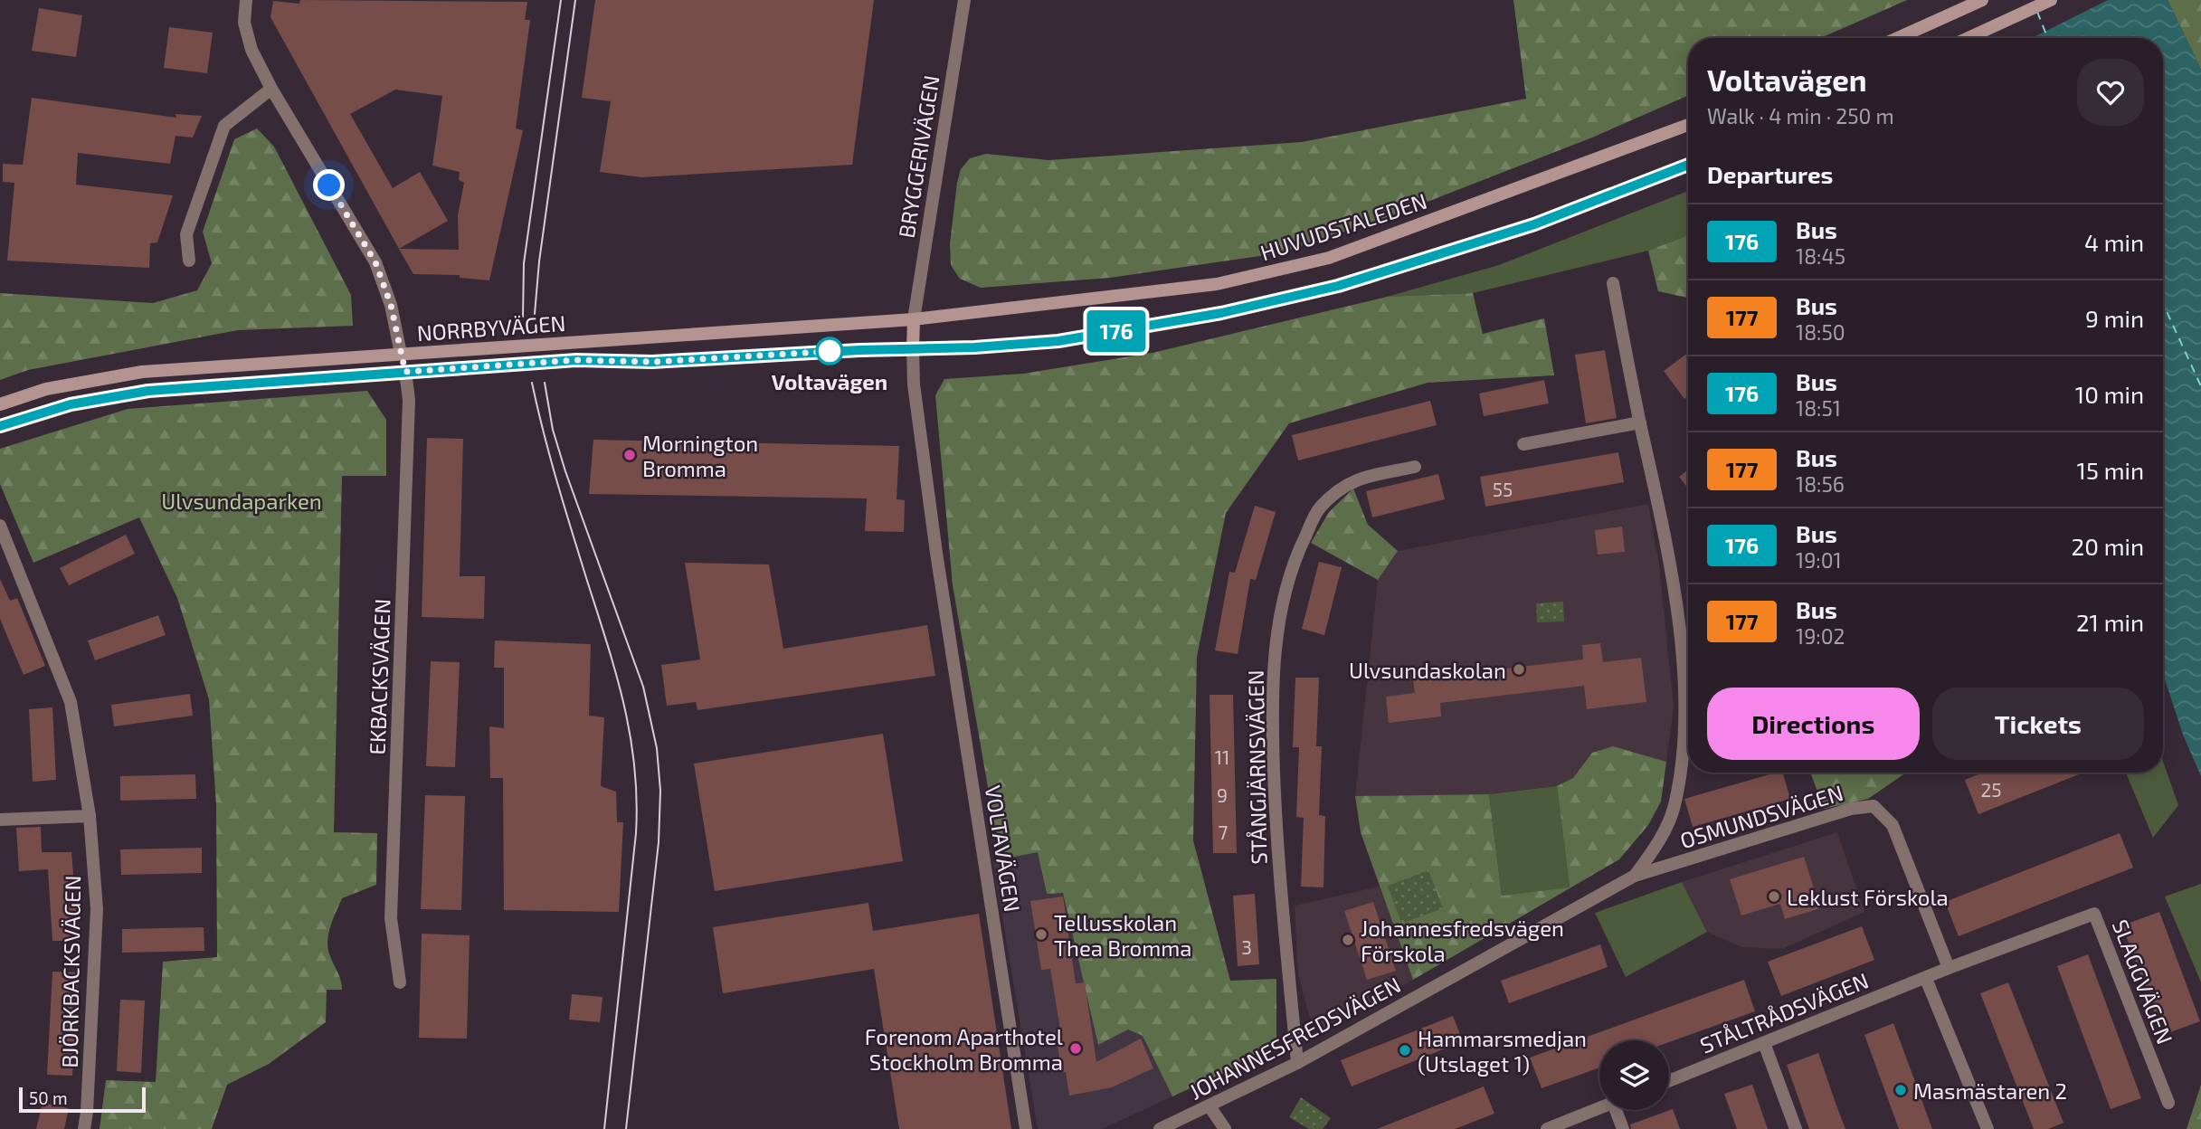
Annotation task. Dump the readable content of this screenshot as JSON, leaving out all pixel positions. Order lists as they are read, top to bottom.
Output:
{
  "streets": {
    "main road": ["HUVUDSTALEDEN", "NORRBYVÄGEN"],
    "street": [
      "BRYGGERIVÄGEN",
      "EKBACKSVÄGEN",
      "STÅNGJÄRNSVÄGEN",
      "OSMUNDSVÄGEN",
      "VOLTAVÄGEN",
      "BJÖRKBACKSVÄGEN",
      "SLAGGVÄGEN",
      "STÅLTRÅDSVÄGEN",
      "JOHANNESFREDSVÄGEN"
    ]
  },
  "crossings": [
    ["BRYGGERIVÄGEN", "HUVUDSTALEDEN"],
    ["BRYGGERIVÄGEN", "NORRBYVÄGEN"],
    ["HUVUDSTALEDEN", "NORRBYVÄGEN"],
    ["NORRBYVÄGEN", "EKBACKSVÄGEN"],
    ["NORRBYVÄGEN", "VOLTAVÄGEN"],
    ["STÅNGJÄRNSVÄGEN", "JOHANNESFREDSVÄGEN"],
    ["OSMUNDSVÄGEN", "SLAGGVÄGEN"],
    ["OSMUNDSVÄGEN", "STÅLTRÅDSVÄGEN"],
    ["OSMUNDSVÄGEN", "JOHANNESFREDSVÄGEN"],
    ["SLAGGVÄGEN", "STÅLTRÅDSVÄGEN"]
  ],
  "parks": ["Ulvsundaparken"],
  "places": [
    "Voltavägen",
    "Mornington Bromma",
    "Ulvsundaskolan",
    "Leklust Förskola",
    "Tellusskolan Thea Bromma",
    "Johannesfredsvägen Förskola",
    "Forenom Aparthotel Stockholm Bromma",
    "Hammarsmedjan (Utslaget 1)",
    "Masmästaren 2"
  ],
  "lines": ["bus line 176"],
  "house_numbers": [
    "55",
    "11",
    "25",
    "9",
    "7",
    "3"
  ],
  "scale_bar": "50 m",
  "page": {
    "on_map": "176",
    "heading": [
      ["Voltavägen", "Walk · 4 min · 250 m"],
      "Departures"
    ],
    "list": [
      {
        "mark": "176",
        "name": "Bus",
        "note": "18:45",
        "value": "4 min"
      },
      {
        "mark": "177",
        "name": "Bus",
        "note": "18:50",
        "value": "9 min"
      },
      {
        "mark": "176",
        "name": "Bus",
        "note": "18:51",
        "value": "10 min"
      },
      {
        "mark": "177",
        "name": "Bus",
        "note": "18:56",
        "value": "15 min"
      },
      {
        "mark": "176",
        "name": "Bus",
        "note": "19:01",
        "value": "20 min"
      },
      {
        "mark": "177",
        "name": "Bus",
        "note": "19:02",
        "value": "21 min"
      }
    ],
    "buttons": ["Directions", "Tickets"],
    "scale": "50 m"
  }
}
